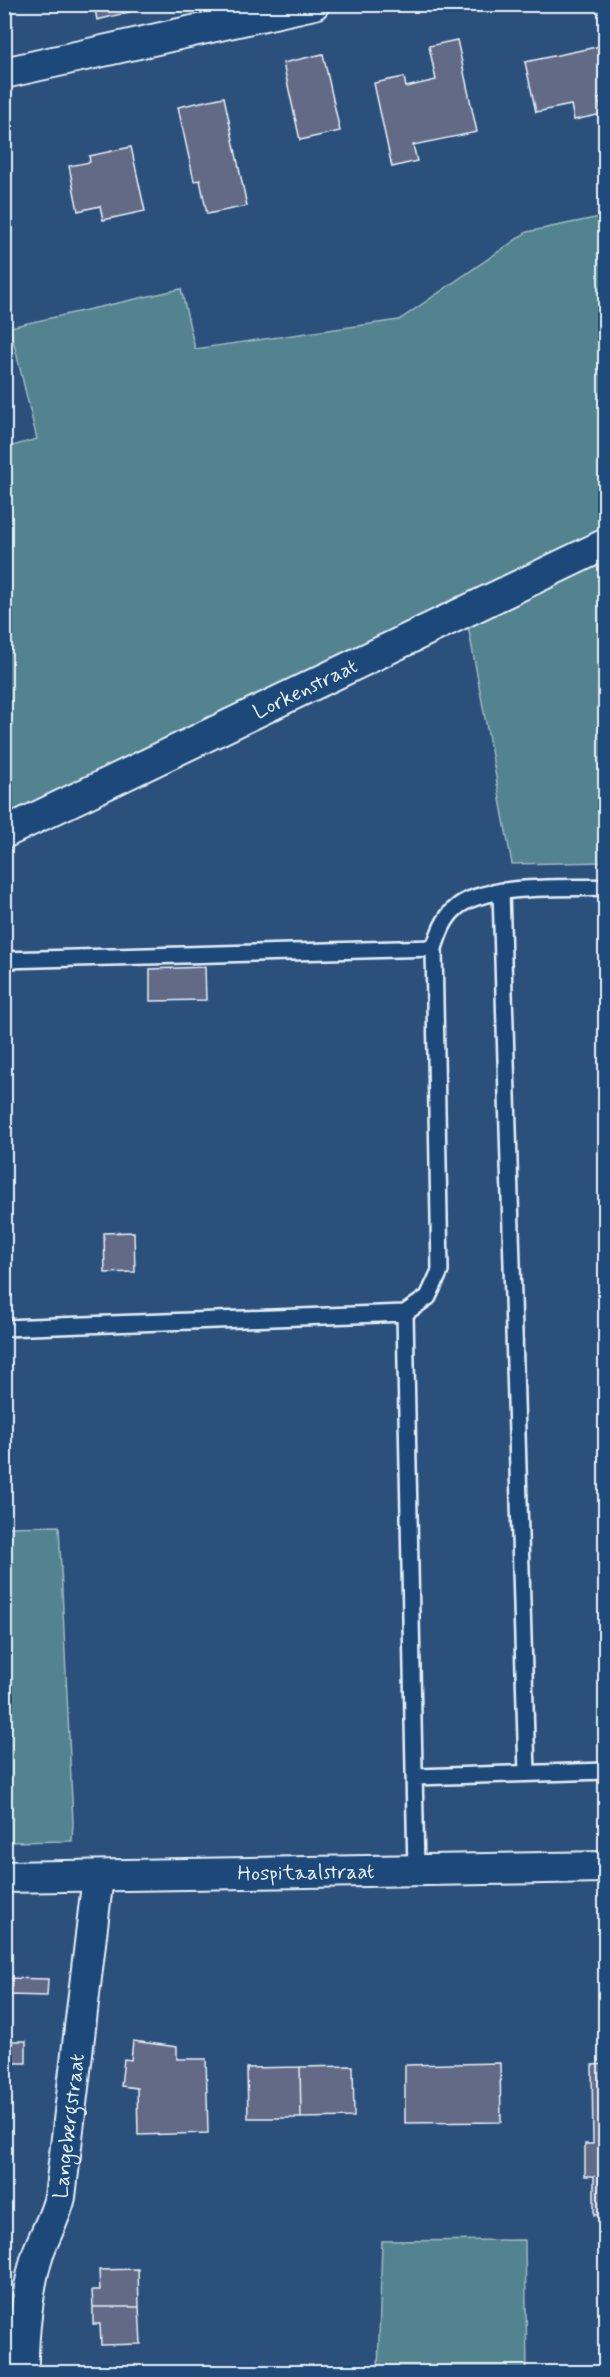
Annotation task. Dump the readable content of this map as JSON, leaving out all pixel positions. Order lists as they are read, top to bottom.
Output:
{
  "streets": {
    "street": ["Lorkenstraat", "Hospitaalstraat", "Langebergstraat"]
  },
  "crossings": [
    ["Hospitaalstraat", "Langebergstraat"]
  ]
}
